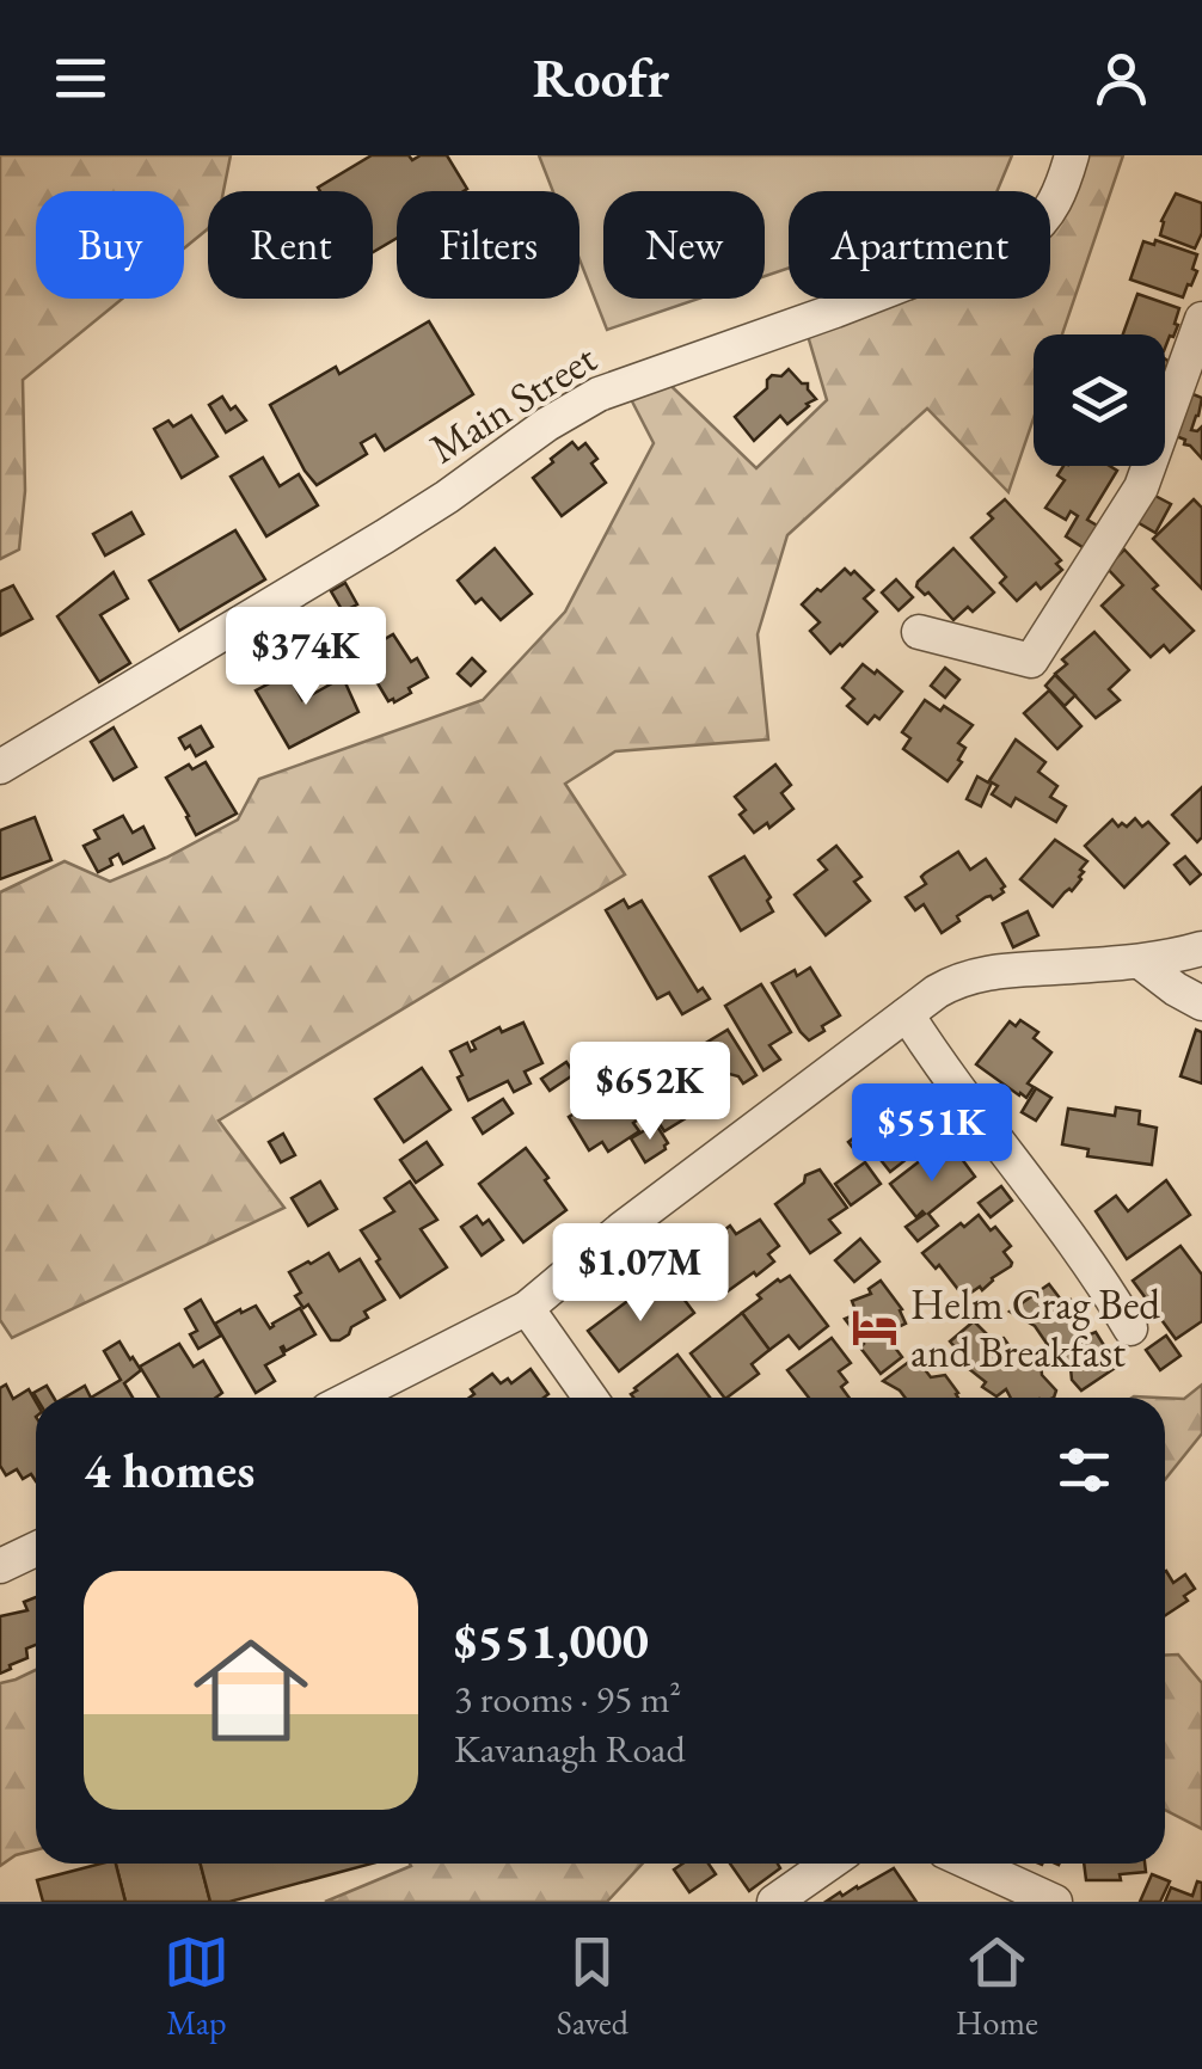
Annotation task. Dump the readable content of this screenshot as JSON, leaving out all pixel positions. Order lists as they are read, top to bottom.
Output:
{
  "streets": {
    "street": ["Main Street"]
  },
  "places": {
    "hotel": ["Helm Crag Bed and Breakfast"]
  },
  "page": {
    "header": "Roofr",
    "chip": [
      "Buy",
      "Rent",
      "Filters",
      "New",
      "Apartment"
    ],
    "price": [
      "$374K",
      "$652K",
      "$551K",
      "$1.07M"
    ],
    "heading": "4 homes",
    "list": [
      {
        "name": "$551,000",
        "note": "3 rooms · 95 m² · Kavanagh Road"
      }
    ],
    "tabs": ["Map", "Saved", "Home"]
  }
}
